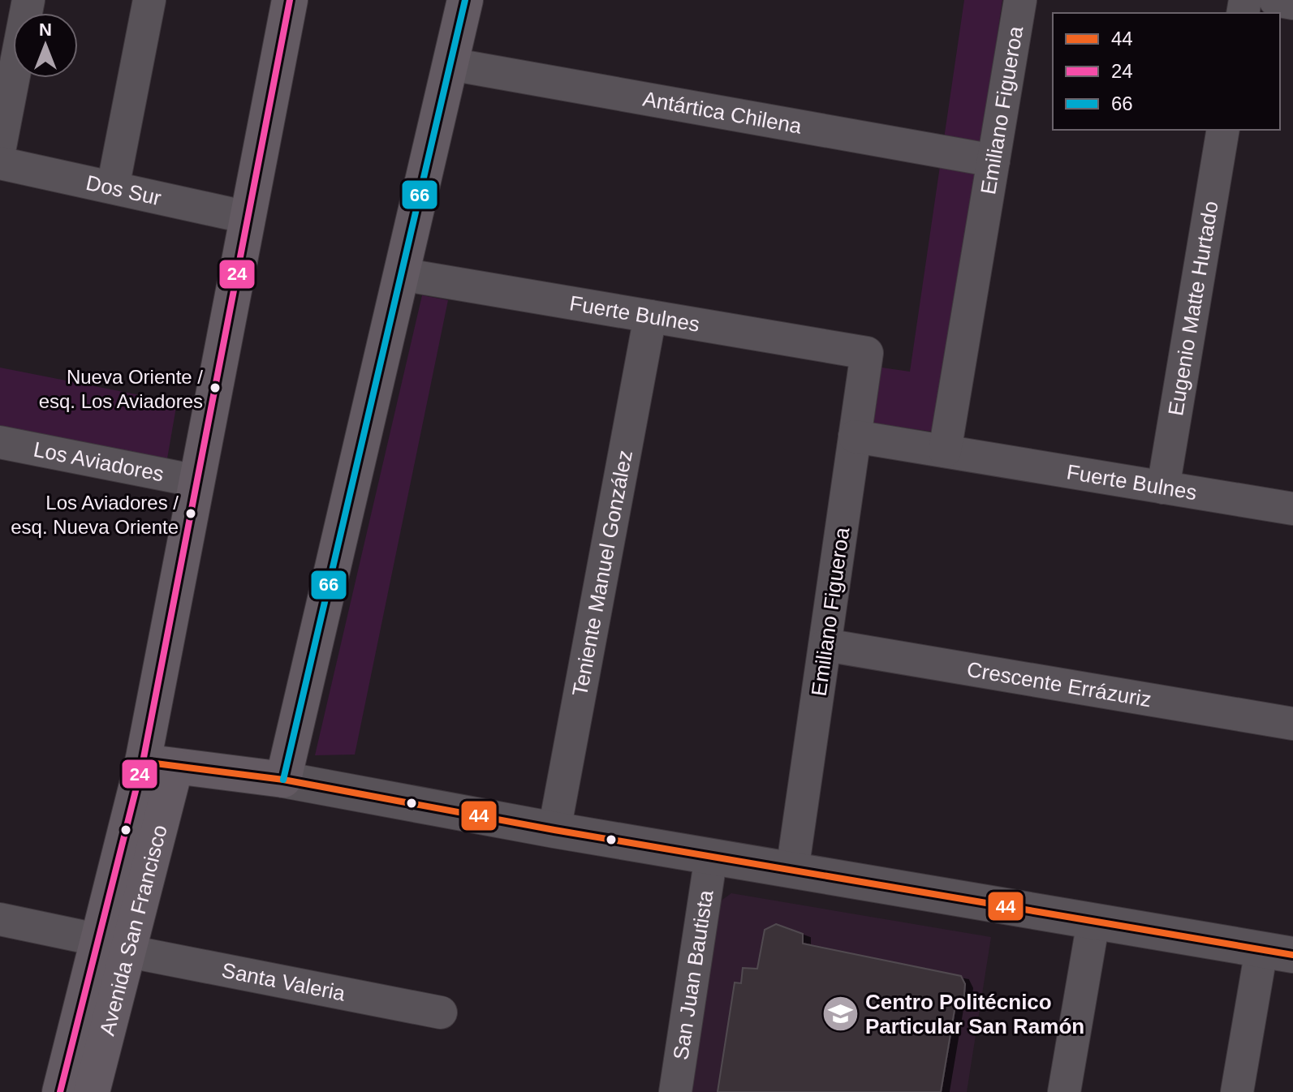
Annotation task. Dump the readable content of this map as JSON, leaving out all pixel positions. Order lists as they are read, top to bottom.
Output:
{
  "streets": {
    "main road": ["Avenida San Francisco"],
    "street": [
      "Emiliano Figueroa",
      "Antártica Chilena",
      "Dos Sur",
      "Eugenio Matte Hurtado",
      "Fuerte Bulnes",
      "Los Aviadores",
      "Teniente Manuel González",
      "Crescente Errázuriz",
      "San Juan Bautista",
      "Santa Valeria"
    ]
  },
  "crossings": [
    ["Emiliano Figueroa", "Antártica Chilena"],
    ["Emiliano Figueroa", "Fuerte Bulnes"],
    ["Emiliano Figueroa", "Crescente Errázuriz"],
    ["Dos Sur", "Avenida San Francisco"],
    ["Eugenio Matte Hurtado", "Fuerte Bulnes"],
    ["Fuerte Bulnes", "Teniente Manuel González"],
    ["Los Aviadores", "Avenida San Francisco"],
    ["Avenida San Francisco", "Santa Valeria"]
  ],
  "places": {
    "other": ["Nueva Oriente / esq. Los Aviadores", "Los Aviadores / esq. Nueva Oriente"],
    "school or university": ["Centro Politécnico Particular San Ramón"]
  },
  "lines": ["transit line 24", "transit line 66", "transit line 44"],
  "legend": ["44", "24", "66"],
  "north": "top"
}
